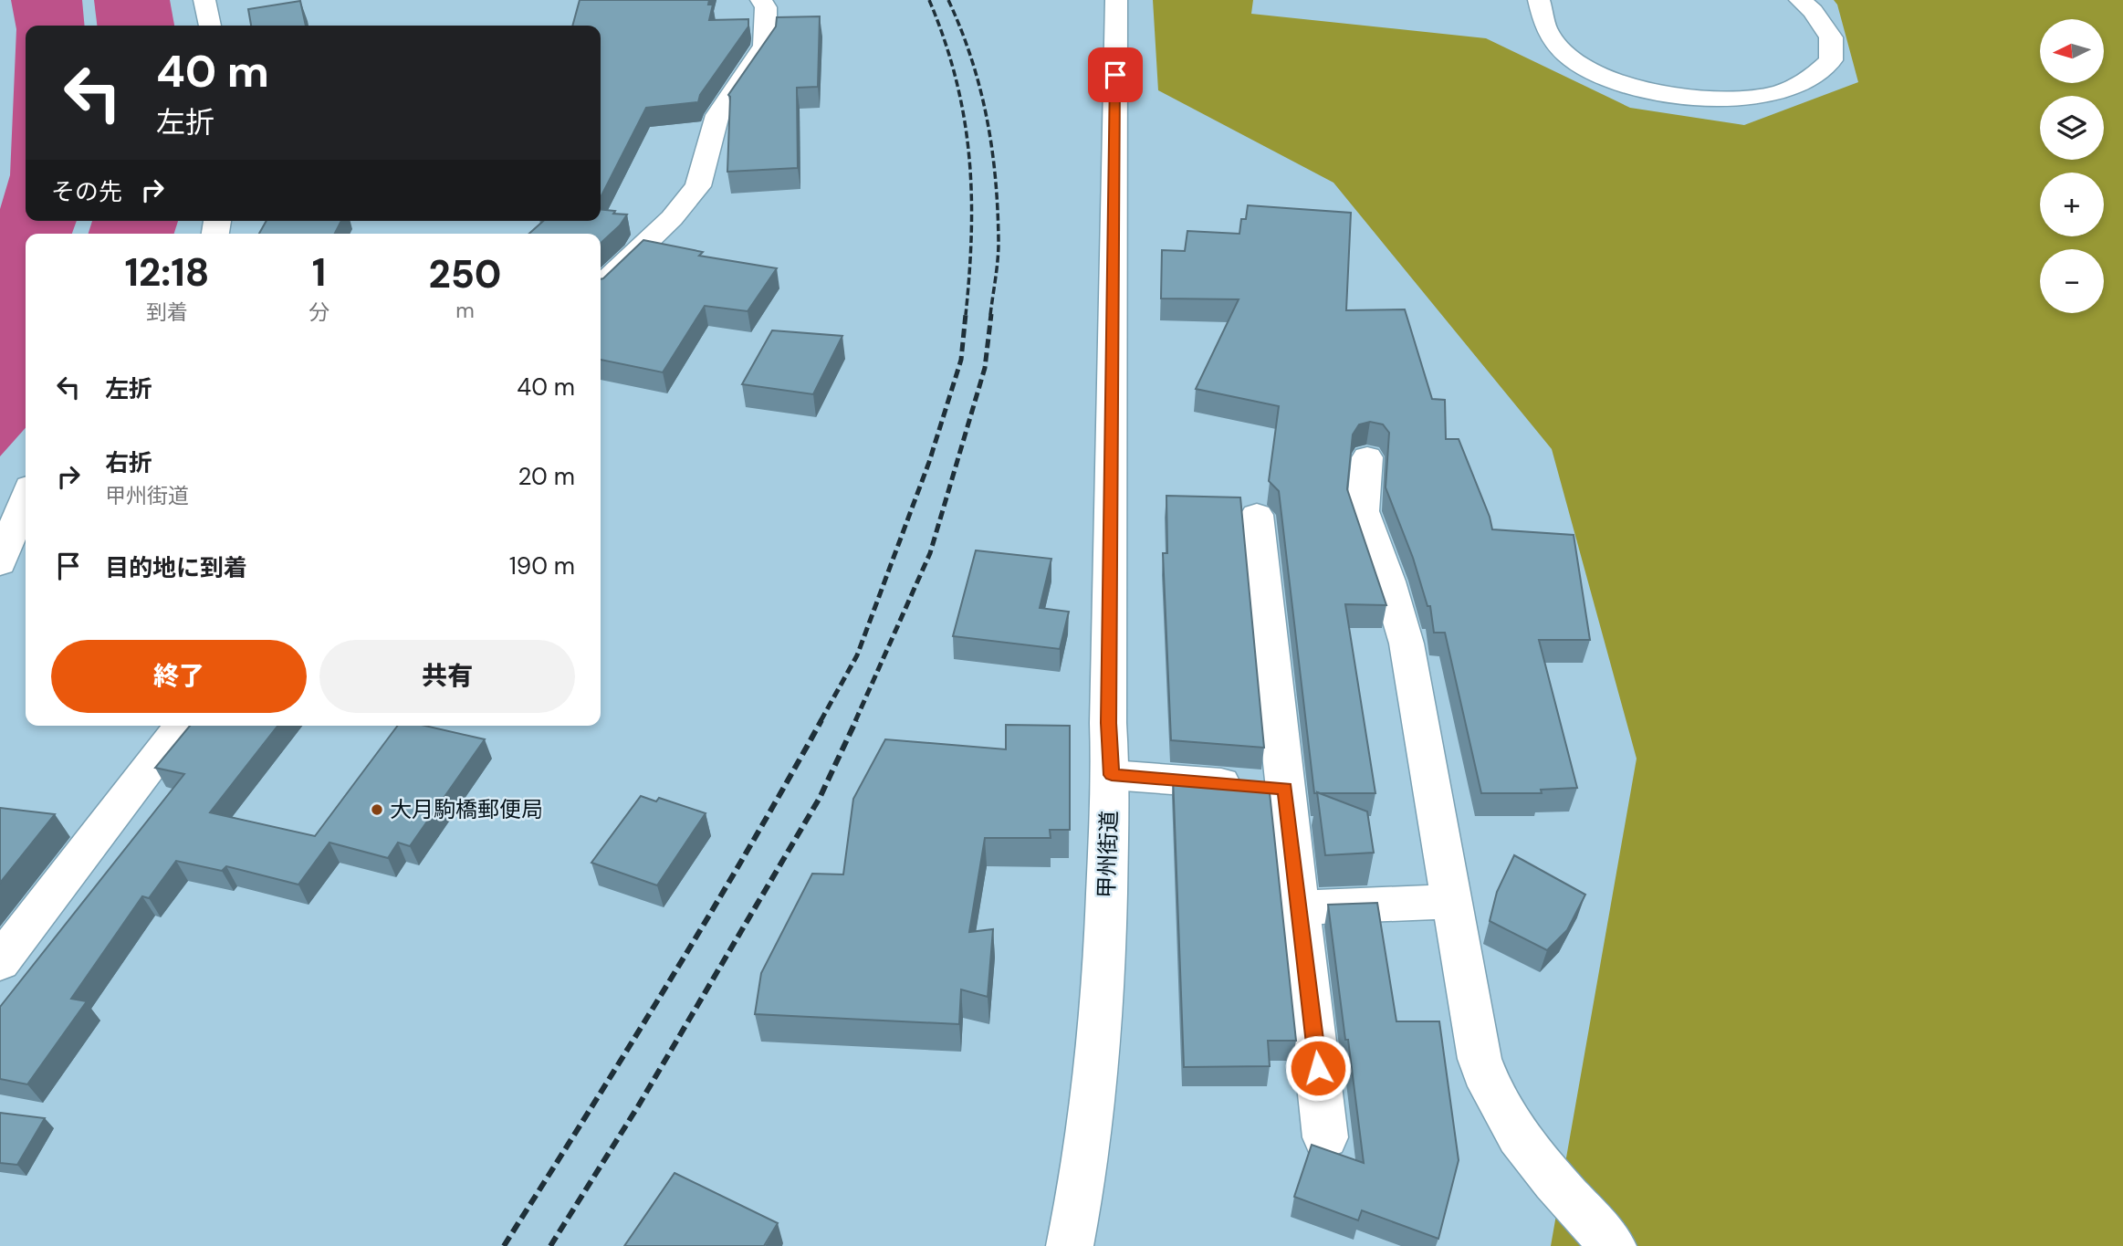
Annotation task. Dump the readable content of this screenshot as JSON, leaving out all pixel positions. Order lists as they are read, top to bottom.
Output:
{
  "streets": {
    "main road": ["甲州街道"]
  },
  "places": ["大月駒橋郵便局"],
  "north": "left",
  "page": {
    "map_buttons": ["+", "−"],
    "turn": ["40 m", "左折"],
    "then": "その先",
    "eta": [
      "12:18",
      "到着",
      "1",
      "分",
      "250",
      "m"
    ],
    "list": [
      {
        "name": "左折",
        "value": "40 m"
      },
      {
        "name": "右折",
        "note": "甲州街道",
        "value": "20 m"
      },
      {
        "name": "目的地に到着",
        "value": "190 m"
      }
    ],
    "buttons": ["終了", "共有"]
  }
}
